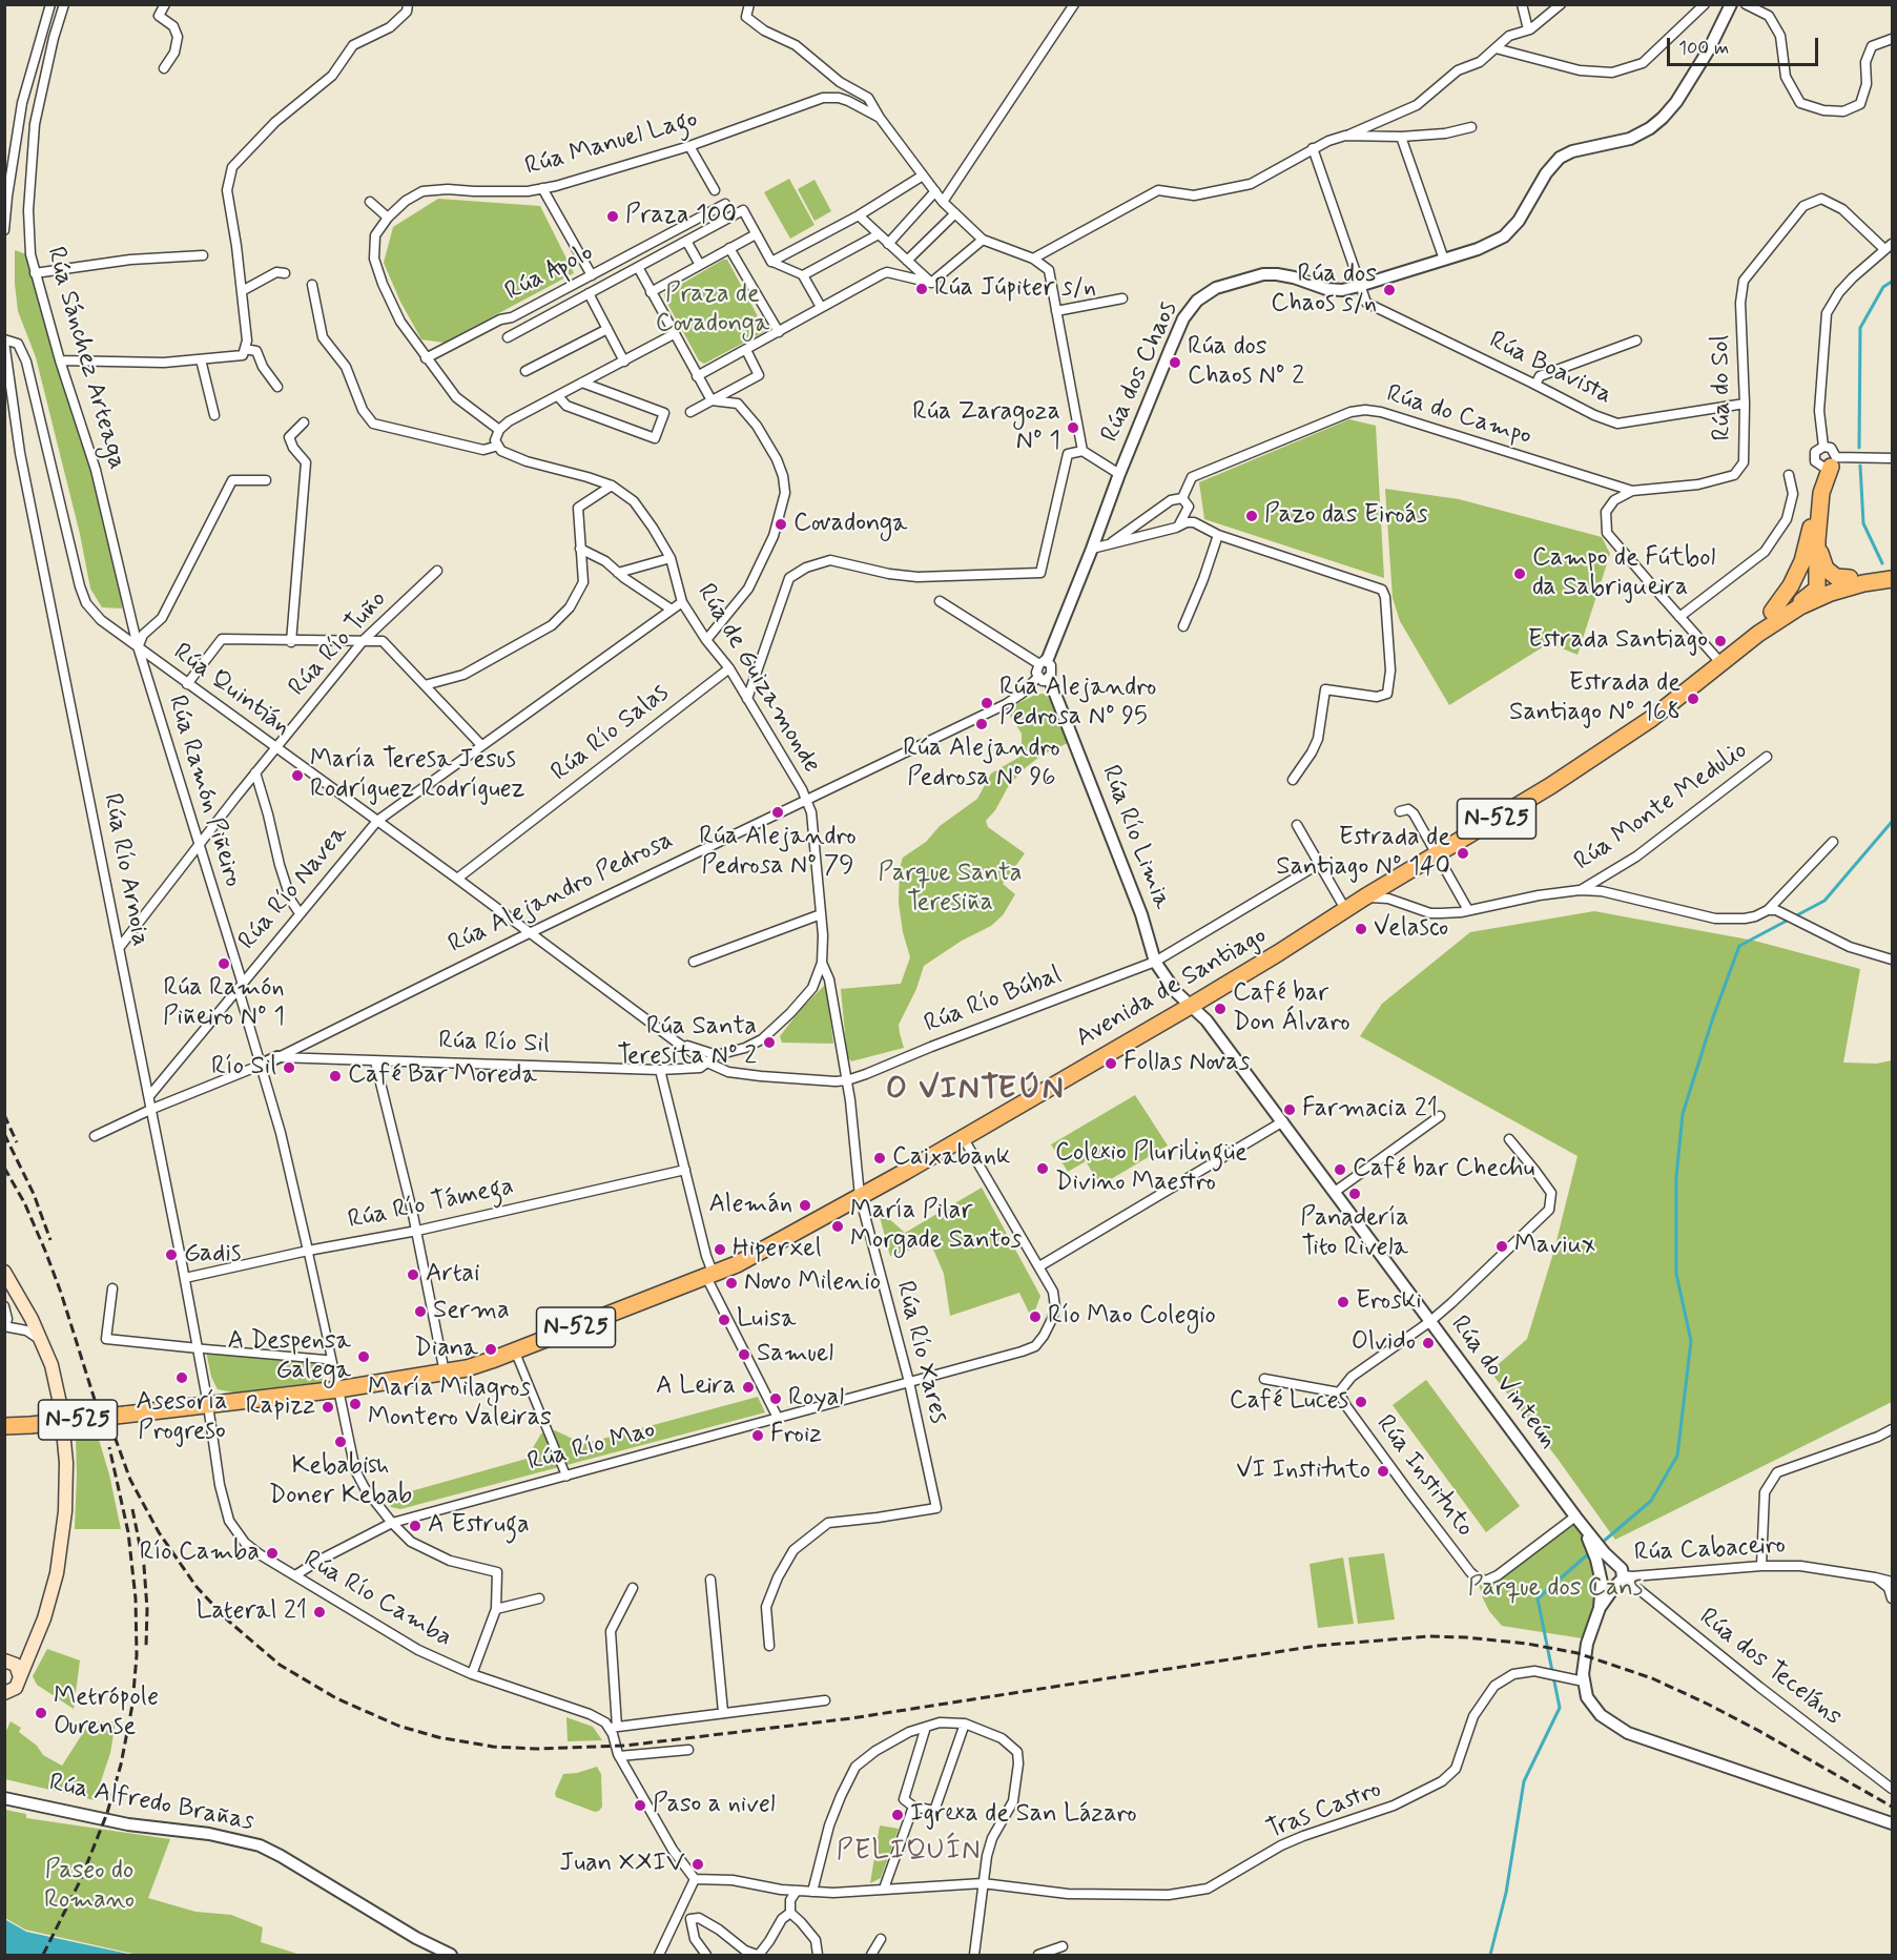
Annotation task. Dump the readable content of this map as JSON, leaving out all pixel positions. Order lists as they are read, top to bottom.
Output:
{
  "streets": {
    "highway": ["N-525", "Avenida de Santiago"],
    "street": [
      "Rúa Manuel Lago",
      "Rúa Apolo",
      "Rúa Sánchez Arteaga",
      "Rúa Boavista",
      "Rúa dos Chaos",
      "Rúa do Sol",
      "Rúa do Campo",
      "Rúa Río Tuño",
      "Rúa de Guizamonde",
      "Rúa Quintián",
      "Rúa Río Salas",
      "Rúa Ramón Piñeiro",
      "Rúa Monte Medulio",
      "Rúa Río Limia",
      "Rúa Río Arnoia",
      "Rúa Río Navea",
      "Rúa Alejandro Pedrosa",
      "Rúa Río Búbal",
      "Rúa Río Sil",
      "Rúa Río Támega",
      "Rúa Río Xares",
      "Rúa do Vinteún",
      "Rúa Río Mao",
      "Rúa Instituto",
      "Rúa Cabaceiro",
      "Rúa Río Camba",
      "Rúa dos Teceláns",
      "Rúa Alfredo Brañas",
      "Tras Castro"
    ]
  },
  "crossings": [
    ["Rúa Manuel Lago", "Rúa Apolo"],
    ["Rúa Sánchez Arteaga", "Rúa Quintián"],
    ["Rúa Sánchez Arteaga", "Rúa Ramón Piñeiro"],
    ["Rúa Boavista", "Rúa dos Chaos"],
    ["Rúa Boavista", "Rúa do Sol"],
    ["Rúa do Sol", "Rúa do Campo"],
    ["Rúa Río Tuño", "Rúa Quintián"],
    ["Rúa Río Tuño", "Rúa Ramón Piñeiro"],
    ["Rúa Río Tuño", "Rúa Río Arnoia"],
    ["Rúa de Guizamonde", "Rúa Río Salas"],
    ["Rúa de Guizamonde", "Rúa Río Navea"],
    ["Rúa de Guizamonde", "Rúa Alejandro Pedrosa"],
    ["Rúa de Guizamonde", "Rúa Río Xares"],
    ["Rúa Quintián", "Rúa Río Salas"],
    ["Rúa Quintián", "Rúa Ramón Piñeiro"],
    ["Rúa Quintián", "Rúa Río Arnoia"],
    ["Rúa Quintián", "Rúa Río Navea"],
    ["Rúa Quintián", "Rúa Alejandro Pedrosa"],
    ["Rúa Quintián", "Rúa Río Sil"],
    ["Rúa Ramón Piñeiro", "Rúa Río Navea"],
    ["Rúa Ramón Piñeiro", "Rúa Alejandro Pedrosa"],
    ["Rúa Ramón Piñeiro", "Rúa Río Támega"],
    ["N-525", "Avenida de Santiago"],
    ["Rúa Río Limia", "Rúa Alejandro Pedrosa"],
    ["Rúa Río Limia", "Avenida de Santiago"],
    ["Rúa Río Limia", "Rúa Río Búbal"],
    ["Rúa Río Limia", "Rúa do Vinteún"],
    ["Rúa Río Arnoia", "Rúa Río Navea"],
    ["Rúa Río Arnoia", "Rúa Alejandro Pedrosa"],
    ["Rúa Río Arnoia", "Avenida de Santiago"],
    ["Rúa Río Arnoia", "Rúa Río Támega"],
    ["Rúa Río Arnoia", "Rúa Río Camba"],
    ["Rúa Alejandro Pedrosa", "Rúa Río Sil"],
    ["Avenida de Santiago", "Rúa Río Xares"],
    ["Avenida de Santiago", "Rúa do Vinteún"],
    ["Avenida de Santiago", "Rúa Río Camba"],
    ["Rúa Río Búbal", "Rúa Río Xares"],
    ["Rúa Río Xares", "Rúa Río Mao"],
    ["Rúa do Vinteún", "Rúa Instituto"],
    ["Rúa Río Mao", "Rúa Río Camba"],
    ["Rúa Cabaceiro", "Rúa dos Teceláns"]
  ],
  "districts": ["O VINTEÚN", "PELIQUÍN"],
  "parks": [
    "Praza de Covadonga",
    "Parque Santa Teresiña",
    "Parque dos Cans",
    "Paseo do Romano"
  ],
  "places": [
    "Praza 100",
    "Rúa Júpiter s/n",
    "Rúa dos Chaos s/n",
    "Rúa dos Chaos Nº 2",
    "Rúa Zaragoza Nº 1",
    "Pazo das Eiroás",
    "Covadonga",
    "Campo de Fútbol da Sabrigueira",
    "Estrada Santiago",
    "Estrada de Santiago Nº 168",
    "Rúa Alejandro Pedrosa Nº 95",
    "Rúa Alejandro Pedrosa Nº 96",
    "María Teresa Jesus Rodríguez Rodríguez",
    "Rúa Alejandro Pedrosa Nº 79",
    "Estrada de Santiago Nº 140",
    "Velasco",
    "Rúa Ramón Piñeiro Nº 1",
    "Café bar Don Álvaro",
    "Rúa Santa Teresita Nº 2",
    "Follas Novas",
    "Río Sil",
    "Café Bar Moreda",
    "Farmacia 21",
    "Caixabank",
    "Colexio Plurilingüe Divino Maestro",
    "Café bar Chechu",
    "Panadería Tito Rivela",
    "Alemán",
    "María Pilar Morgade Santos",
    "Maviux",
    "Hiperxel",
    "Gadis",
    "Artai",
    "Novo Milenio",
    "Eroski",
    "Serma",
    "Río Mao Colegio",
    "Luisa",
    "Olvido",
    "Diana",
    "Samuel",
    "A Despensa Galega",
    "Asesoría Progreso",
    "A Leira",
    "Royal",
    "Café Luces",
    "María Milagros Montero Valeiras",
    "Rapizz",
    "Froiz",
    "Kebabish Doner Kebab",
    "VI Instituto",
    "A Estruga",
    "Río Camba",
    "Lateral 21",
    "Metrópole Ourense",
    "Paso a nivel",
    "Igrexa de San Lázaro",
    "Juan XXIV"
  ],
  "scale_bar": "100 m"
}
